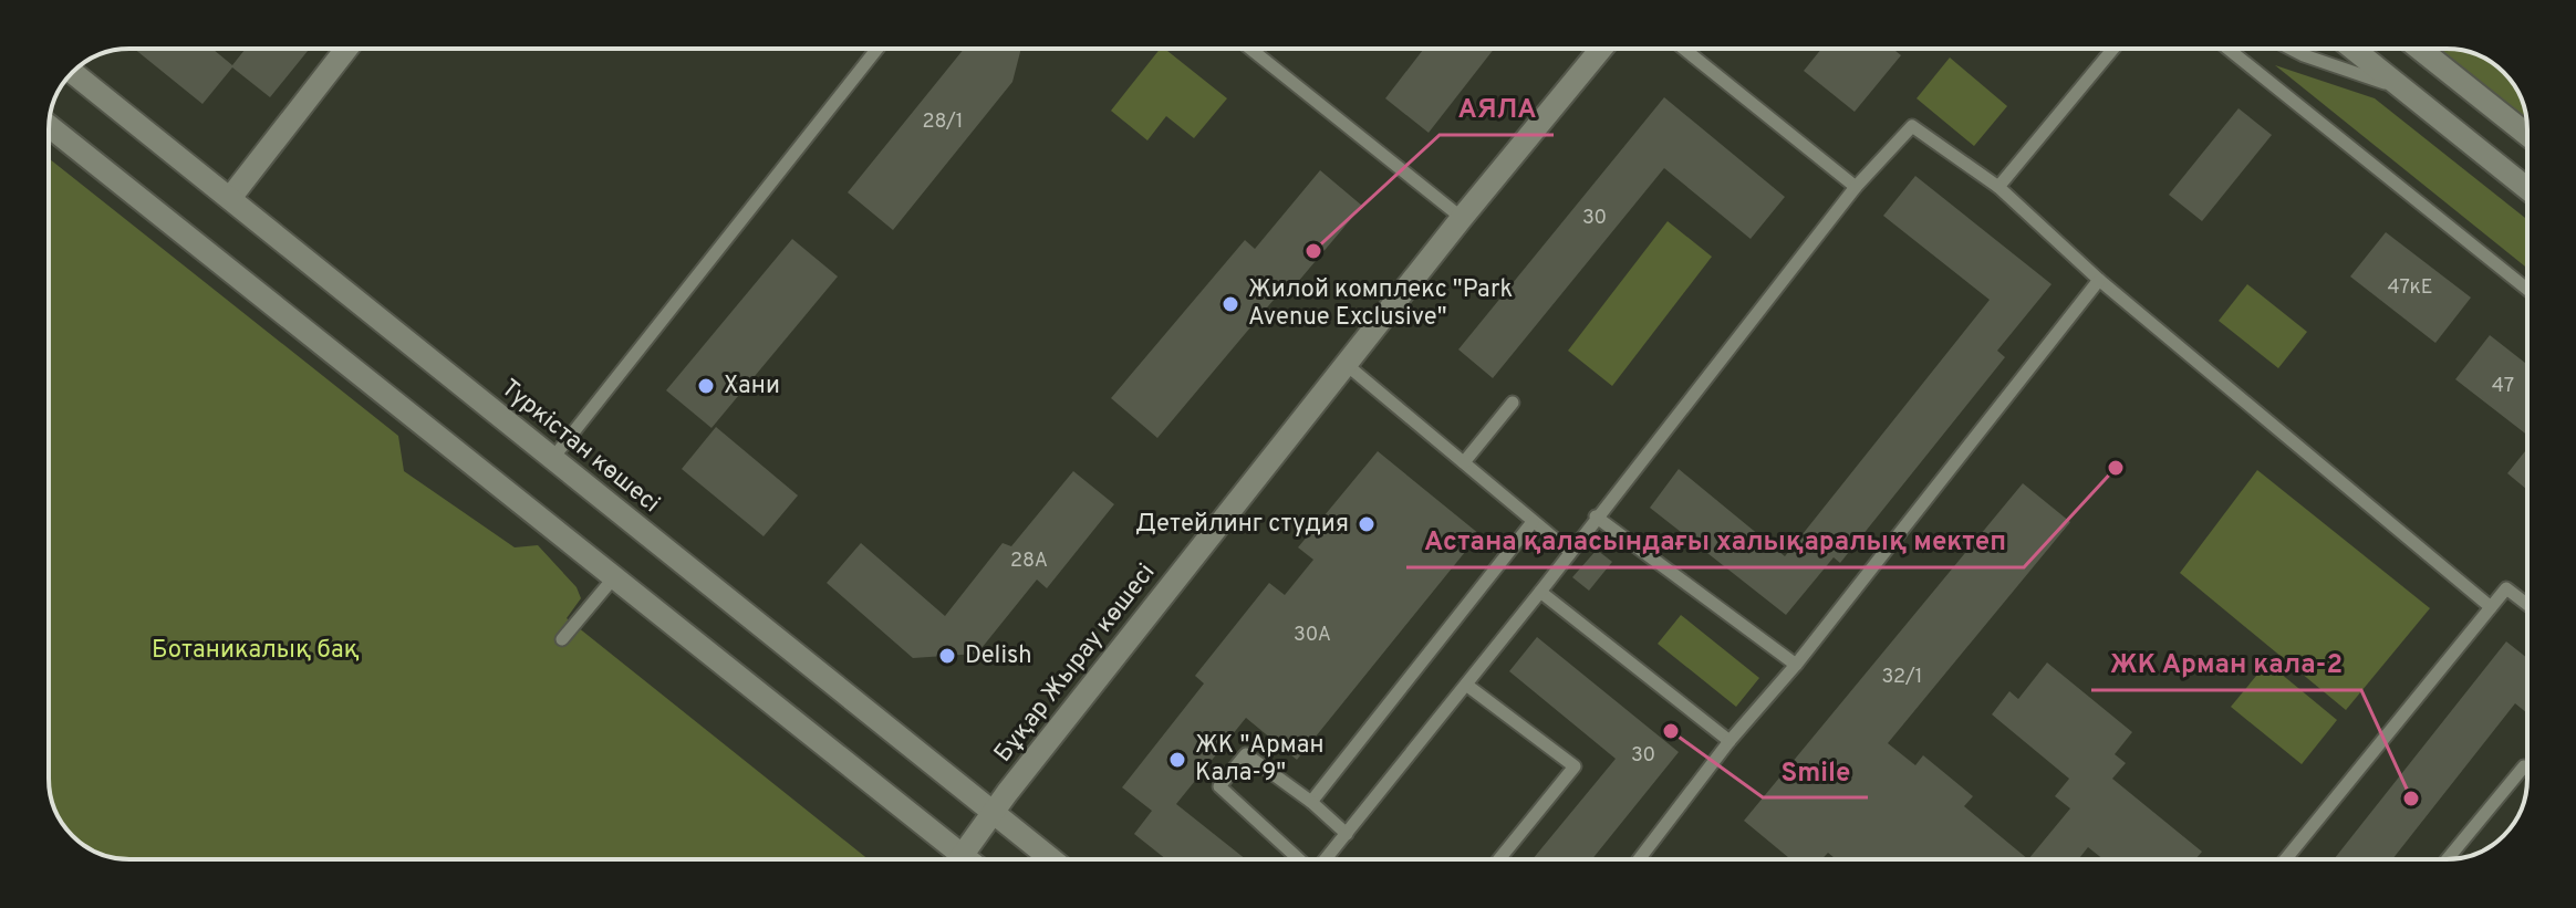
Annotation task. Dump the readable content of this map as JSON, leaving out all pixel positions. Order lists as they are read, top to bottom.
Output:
{
  "streets": {
    "main road": ["Түркістан көшесі", "Бұқар Жырау көшесі"]
  },
  "crossings": [
    ["Түркістан көшесі", "Бұқар Жырау көшесі"]
  ],
  "parks": ["Ботаникалық бақ"],
  "places": [
    "АЯЛА",
    "Жилой комплекс \"Park Avenue Exclusive\"",
    "Хани",
    "Астана қаласындағы халықаралық мектеп",
    "Детейлинг студия",
    "Delish",
    "Smile",
    "ЖК \"Арман Кала-9\"",
    "ЖК Арман кала-2"
  ],
  "house_numbers": [
    "28/1",
    "30",
    "47кЕ",
    "47",
    "28А",
    "30А",
    "32/1",
    "30"
  ]
}
